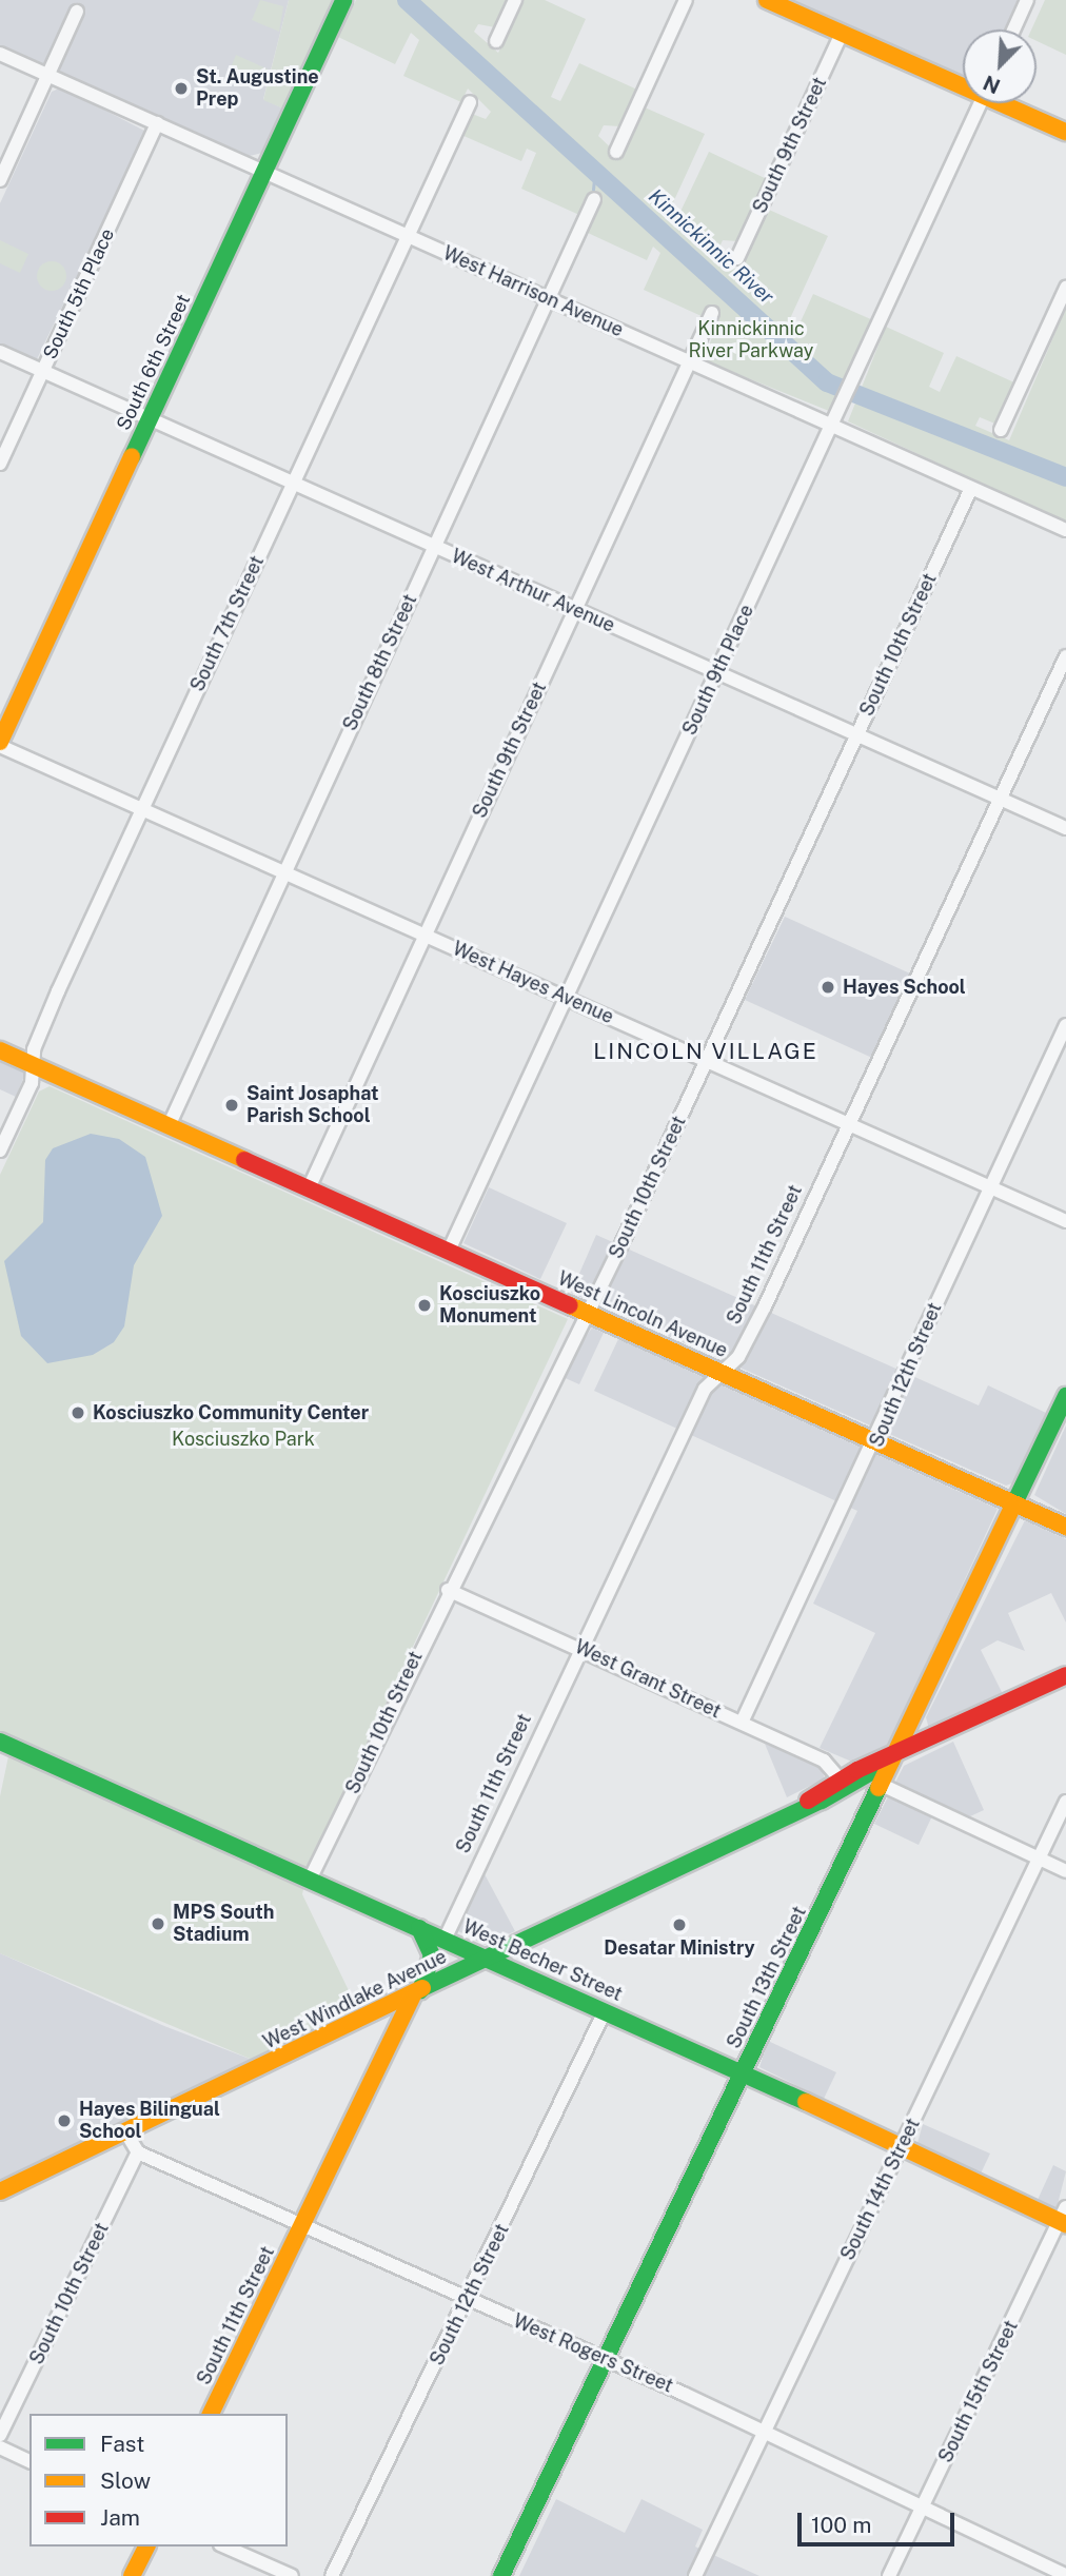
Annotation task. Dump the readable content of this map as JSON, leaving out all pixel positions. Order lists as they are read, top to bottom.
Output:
{
  "streets": {
    "street": [
      "South 9th Street",
      "West Harrison Avenue",
      "South 5th Place",
      "South 6th Street",
      "West Arthur Avenue",
      "South 7th Street",
      "South 10th Street",
      "South 8th Street",
      "South 9th Place",
      "West Hayes Avenue",
      "South 11th Street",
      "West Lincoln Avenue",
      "South 12th Street",
      "West Grant Street",
      "West Becher Street",
      "South 13th Street",
      "West Windlake Avenue",
      "South 14th Street",
      "West Rogers Street",
      "South 15th Street"
    ]
  },
  "crossings": [
    ["South 9th Street", "West Harrison Avenue"],
    ["South 9th Street", "West Arthur Avenue"],
    ["South 9th Street", "West Hayes Avenue"],
    ["South 9th Street", "West Lincoln Avenue"],
    ["West Harrison Avenue", "South 5th Place"],
    ["West Harrison Avenue", "South 6th Street"],
    ["West Harrison Avenue", "South 7th Street"],
    ["West Harrison Avenue", "South 10th Street"],
    ["West Harrison Avenue", "South 8th Street"],
    ["West Harrison Avenue", "South 9th Place"],
    ["South 5th Place", "West Arthur Avenue"],
    ["South 6th Street", "West Arthur Avenue"],
    ["South 6th Street", "West Hayes Avenue"],
    ["West Arthur Avenue", "South 7th Street"],
    ["West Arthur Avenue", "South 10th Street"],
    ["West Arthur Avenue", "South 8th Street"],
    ["West Arthur Avenue", "South 9th Place"],
    ["West Arthur Avenue", "South 11th Street"],
    ["South 7th Street", "West Hayes Avenue"],
    ["South 7th Street", "West Lincoln Avenue"],
    ["South 10th Street", "West Hayes Avenue"],
    ["South 10th Street", "West Lincoln Avenue"],
    ["South 10th Street", "West Grant Street"],
    ["South 10th Street", "West Becher Street"],
    ["South 10th Street", "West Rogers Street"],
    ["South 8th Street", "West Hayes Avenue"],
    ["South 8th Street", "West Lincoln Avenue"],
    ["South 9th Place", "West Hayes Avenue"],
    ["South 9th Place", "West Lincoln Avenue"],
    ["West Hayes Avenue", "South 11th Street"],
    ["West Hayes Avenue", "South 12th Street"],
    ["South 11th Street", "West Lincoln Avenue"],
    ["South 11th Street", "West Grant Street"],
    ["South 11th Street", "West Becher Street"],
    ["South 11th Street", "West Windlake Avenue"],
    ["South 11th Street", "West Rogers Street"],
    ["West Lincoln Avenue", "South 12th Street"],
    ["West Lincoln Avenue", "South 13th Street"],
    ["South 12th Street", "West Grant Street"],
    ["South 12th Street", "West Becher Street"],
    ["South 12th Street", "West Rogers Street"],
    ["West Grant Street", "West Windlake Avenue"],
    ["West Becher Street", "South 13th Street"],
    ["West Becher Street", "West Windlake Avenue"],
    ["West Becher Street", "South 14th Street"],
    ["West Becher Street", "South 15th Street"],
    ["South 13th Street", "West Windlake Avenue"],
    ["South 13th Street", "West Rogers Street"],
    ["South 14th Street", "West Rogers Street"],
    ["West Rogers Street", "South 15th Street"]
  ],
  "districts": ["LINCOLN VILLAGE"],
  "water": ["Kinnickinnic River"],
  "parks": ["Kinnickinnic River Parkway", "Kosciuszko Park"],
  "places": [
    "St. Augustine Prep",
    "Hayes School",
    "Saint Josaphat Parish School",
    "Kosciuszko Monument",
    "Kosciuszko Community Center",
    "MPS South Stadium",
    "Desatar Ministry",
    "Hayes Bilingual School"
  ],
  "legend": ["Fast", "Slow", "Jam"],
  "scale_bar": "100 m",
  "north": "bottom left"
}
